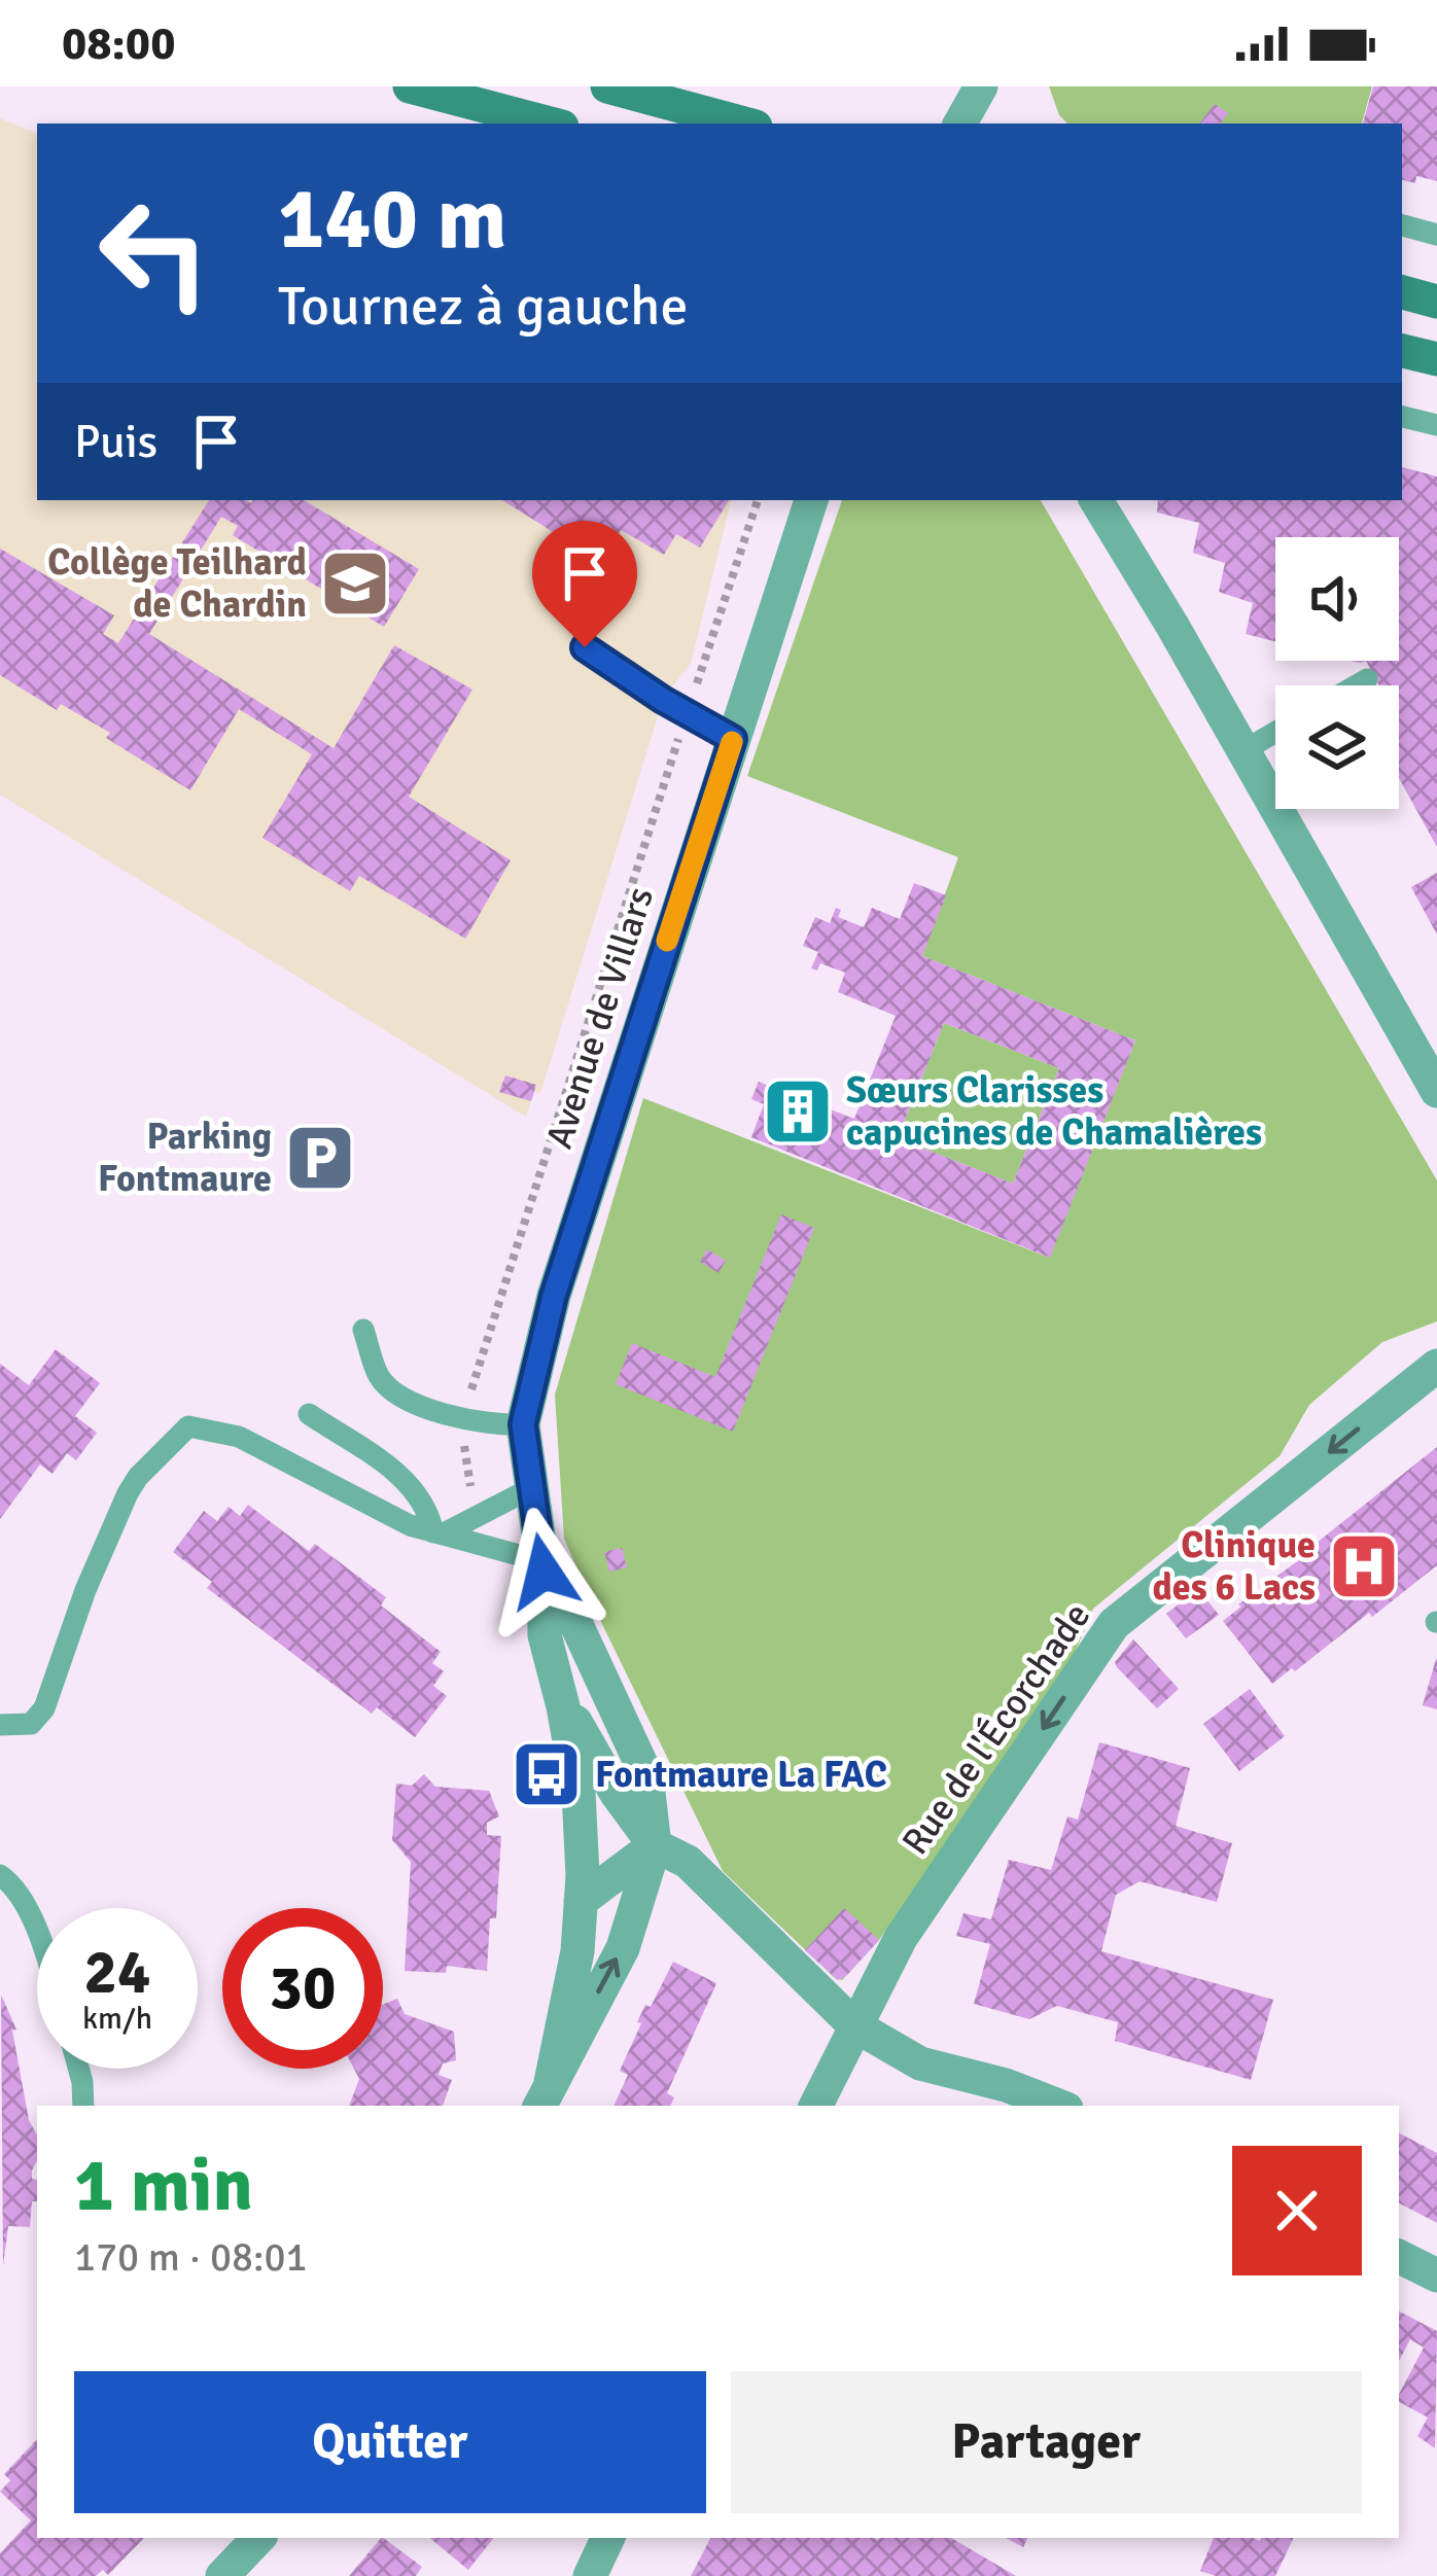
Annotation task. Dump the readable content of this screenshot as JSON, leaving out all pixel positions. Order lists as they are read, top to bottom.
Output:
{
  "streets": {
    "street": ["Avenue de Villars", "Rue de l'Écorchade"]
  },
  "one_way": ["Rue de l'Écorchade"],
  "places": {
    "school or university": ["Collège Teilhard de Chardin"],
    "building": ["Sœurs Clarisses capucines de Chamalières"],
    "parking": ["Parking Fontmaure"],
    "hospital": ["Clinique des 6 Lacs"],
    "bus stop": ["Fontmaure La FAC"]
  },
  "page": {
    "status": "08:00",
    "turn": ["140 m", "Tournez à gauche"],
    "then": "Puis",
    "speed": "24 km/h",
    "limit": "30",
    "heading": ["1 min", "170 m · 08:01"],
    "buttons": ["Quitter", "Partager"]
  }
}
